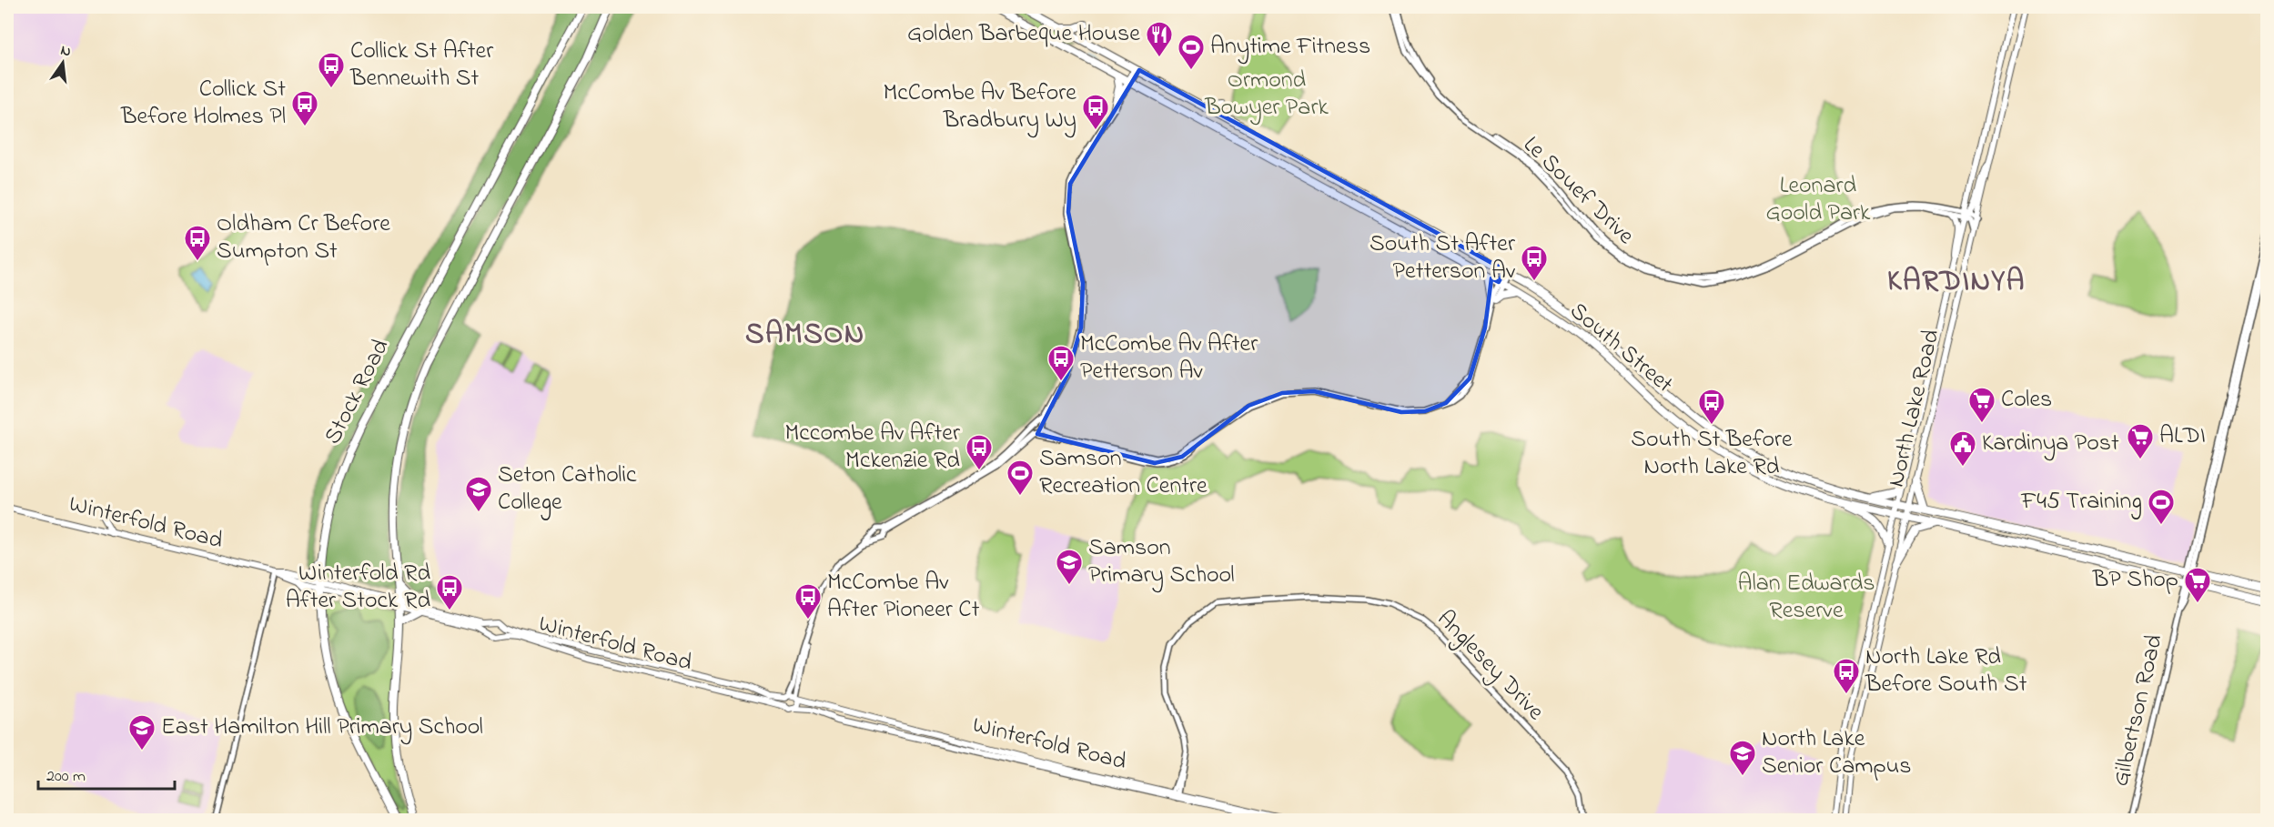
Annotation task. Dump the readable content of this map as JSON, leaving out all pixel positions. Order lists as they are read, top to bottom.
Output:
{
  "streets": {
    "highway": ["South Street", "Stock Road"],
    "main road": ["North Lake Road", "Winterfold Road"],
    "street": ["Le Souef Drive", "Anglesey Drive", "Gilbertson Road"]
  },
  "crossings": [
    ["Le Souef Drive", "North Lake Road"],
    ["South Street", "North Lake Road"],
    ["South Street", "Gilbertson Road"],
    ["Stock Road", "Winterfold Road"],
    ["Winterfold Road", "Anglesey Drive"]
  ],
  "districts": ["KARDINYA", "SAMSON"],
  "parks": ["Ormond Bowyer Park", "Leonard Goold Park", "Alan Edwards Reserve"],
  "places": {
    "restaurant": ["Golden Barbeque House"],
    "sports": ["Anytime Fitness", "Samson Recreation Centre", "F45 Training"],
    "bus stop": [
      "Collick St After Bennewith St",
      "Collick St Before Holmes Pl",
      "McCombe Av Before Bradbury Wy",
      "Oldham Cr Before Sumpton St",
      "South St After Petterson Av",
      "McCombe Av After Petterson Av",
      "South St Before North Lake Rd",
      "Mccombe Av After Mckenzie Rd",
      "Winterfold Rd After Stock Rd",
      "McCombe Av After Pioneer Ct",
      "North Lake Rd Before South St"
    ],
    "supermarket": ["Coles", "ALDI", "BP Shop"],
    "public building": ["Kardinya Post"],
    "school or university": [
      "Seton Catholic College",
      "Samson Primary School",
      "East Hamilton Hill Primary School",
      "North Lake Senior Campus"
    ]
  },
  "scale_bar": "200 m",
  "north": "top"
}
